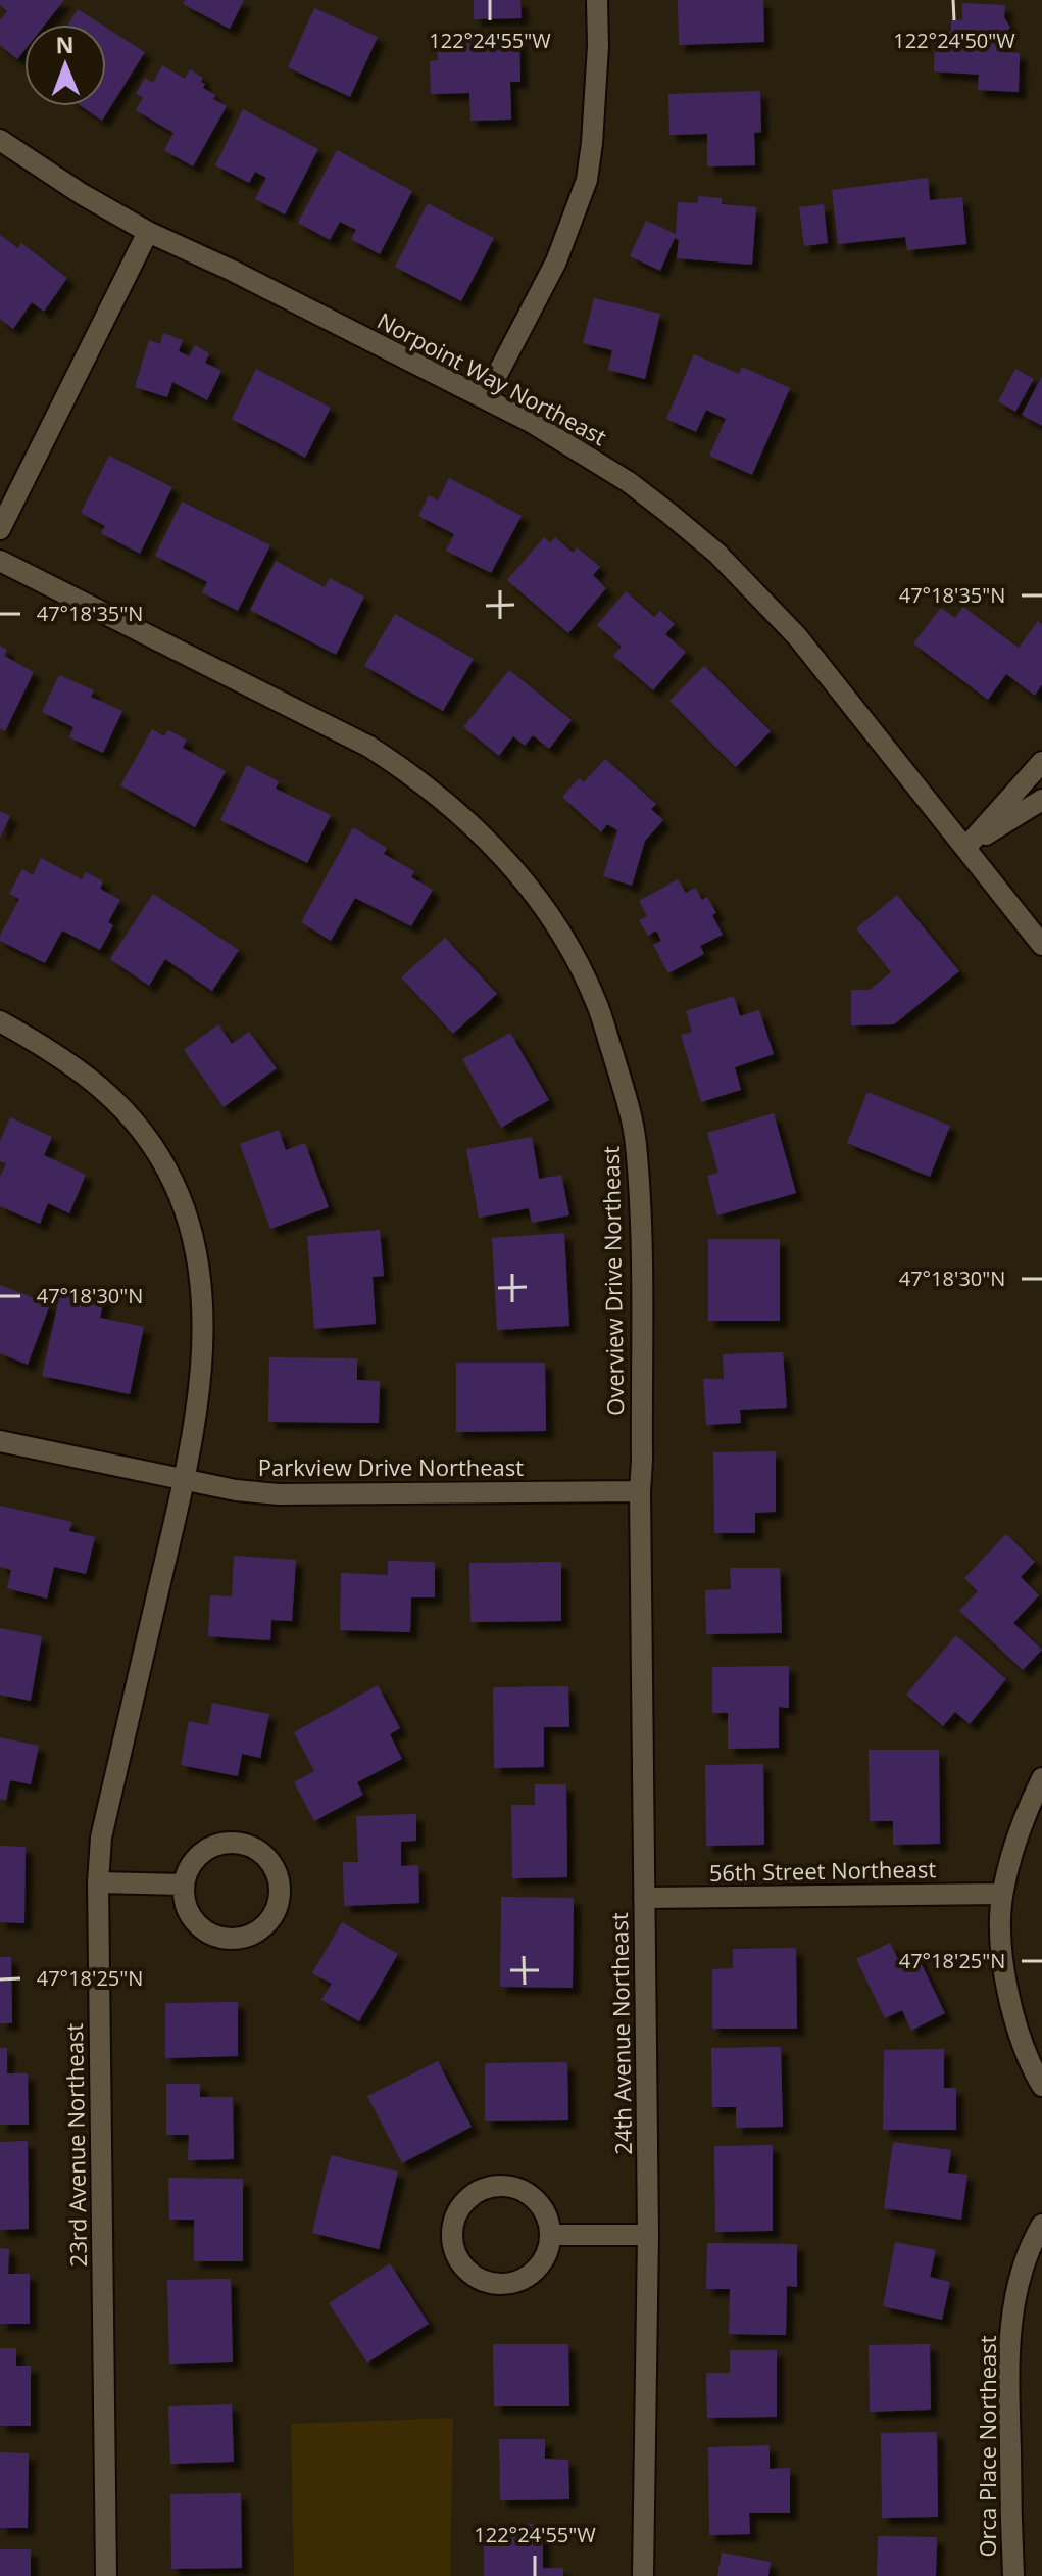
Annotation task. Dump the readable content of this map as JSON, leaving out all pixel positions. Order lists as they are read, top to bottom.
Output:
{
  "streets": {
    "street": [
      "Norpoint Way Northeast",
      "Overview Drive Northeast",
      "Parkview Drive Northeast",
      "56th Street Northeast",
      "24th Avenue Northeast",
      "23rd Avenue Northeast",
      "Orca Place Northeast"
    ]
  },
  "crossings": [
    ["Overview Drive Northeast", "Parkview Drive Northeast"],
    ["Overview Drive Northeast", "24th Avenue Northeast"],
    ["Parkview Drive Northeast", "24th Avenue Northeast"],
    ["Parkview Drive Northeast", "23rd Avenue Northeast"],
    ["56th Street Northeast", "24th Avenue Northeast"]
  ],
  "north": "top",
  "coordinates": [
    "122°24'55\"W",
    "122°24'50\"W",
    "47°18'35\"N",
    "47°18'30\"N",
    "47°18'25\"N"
  ]
}
